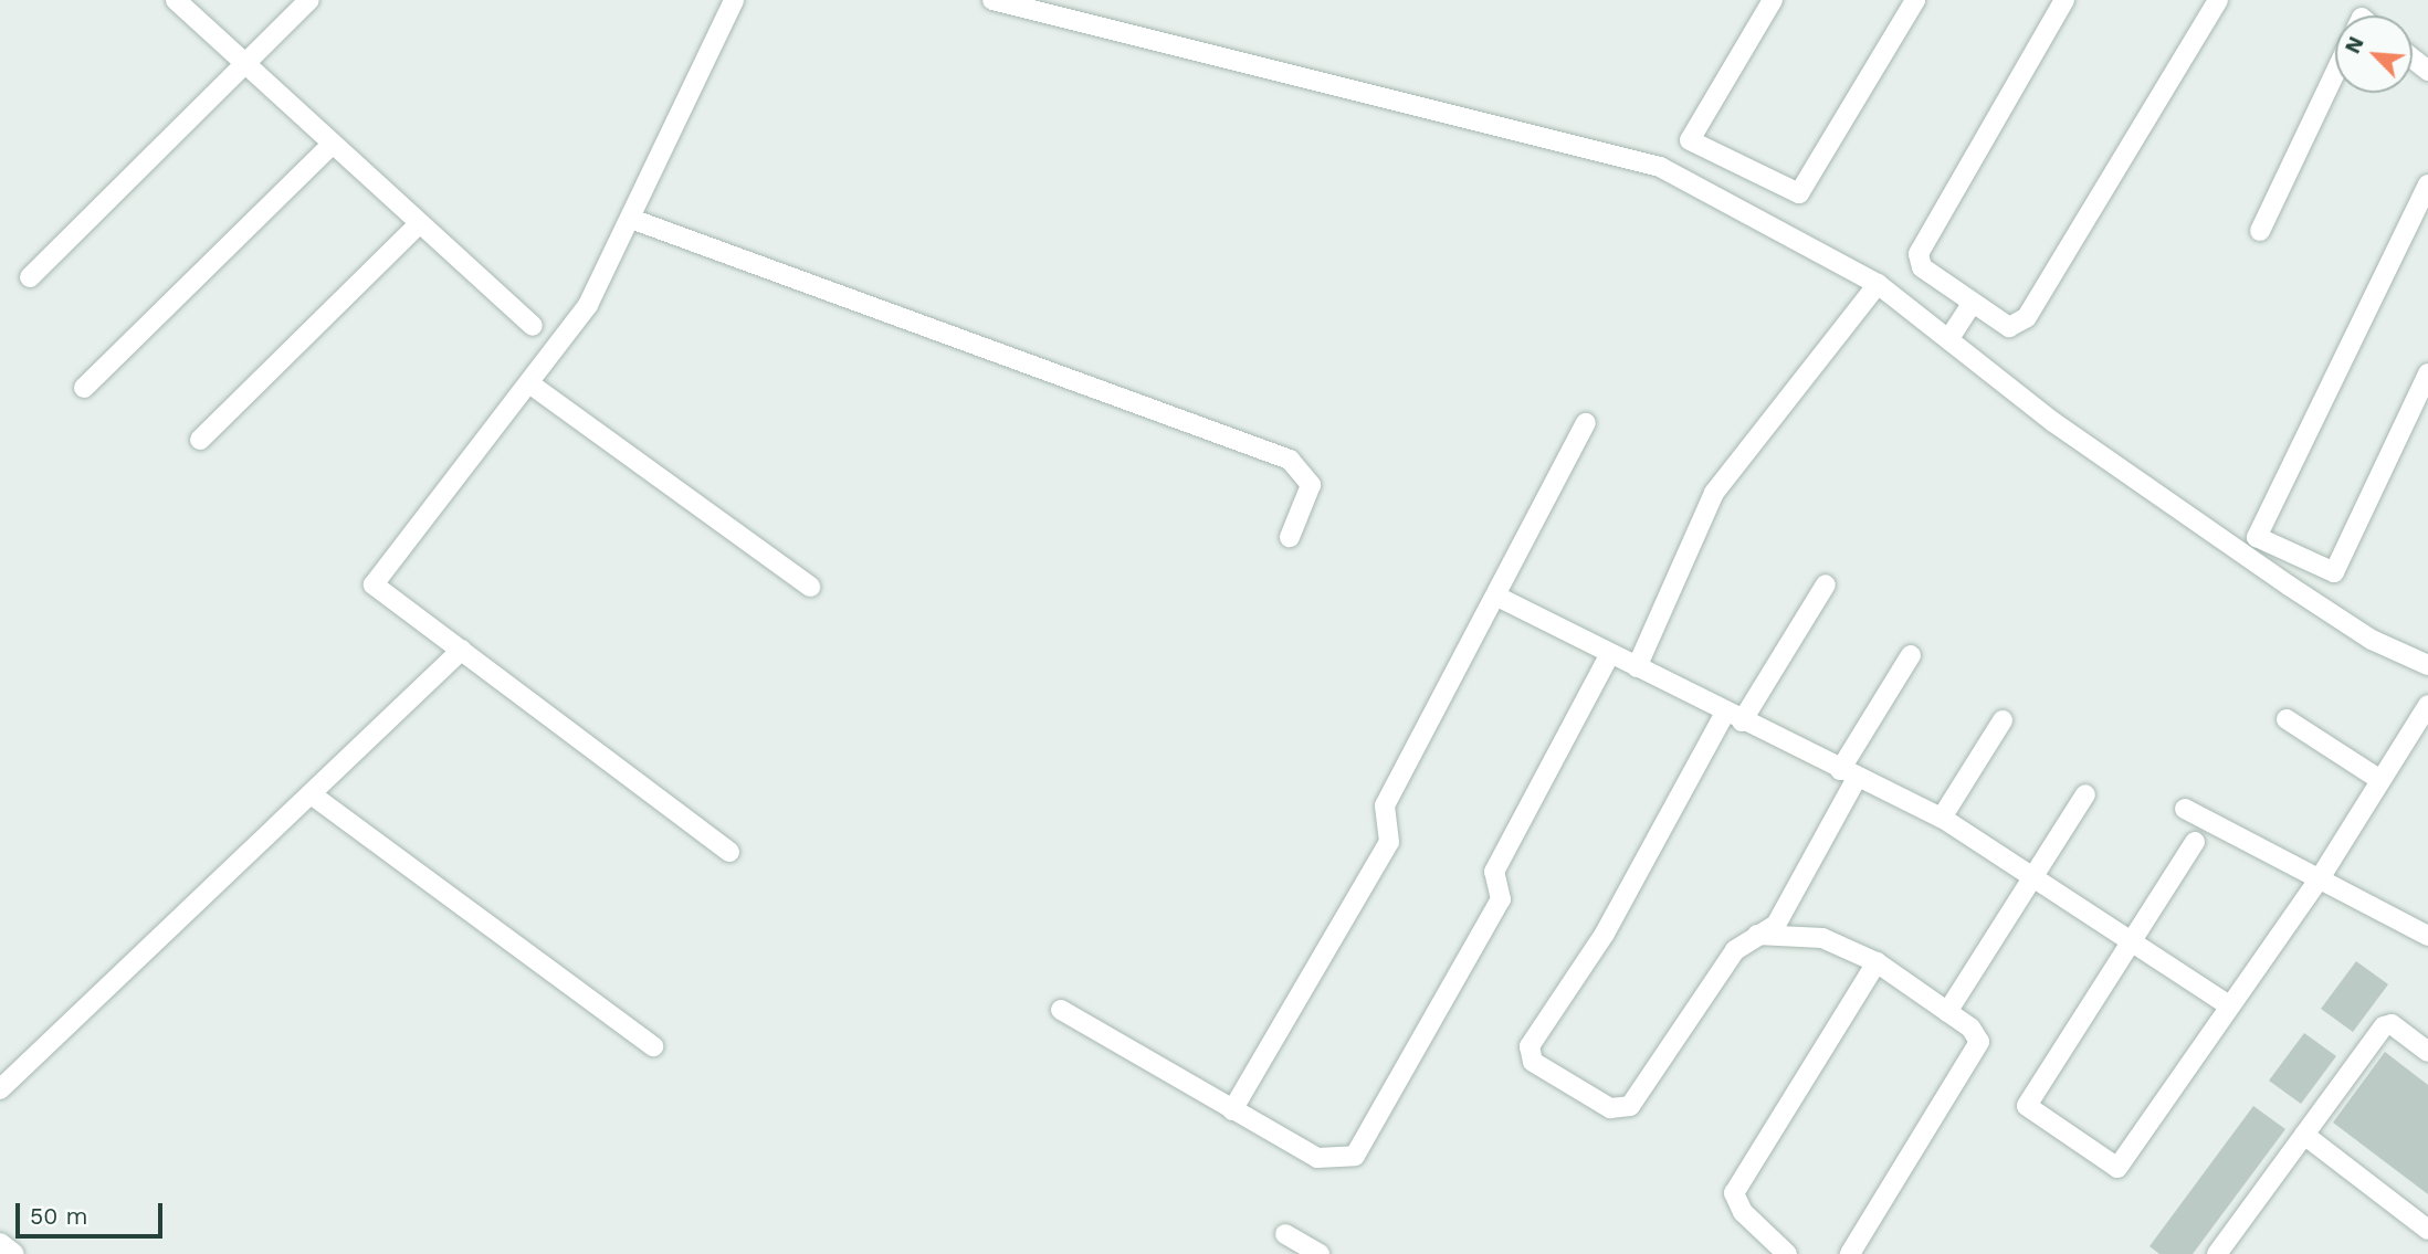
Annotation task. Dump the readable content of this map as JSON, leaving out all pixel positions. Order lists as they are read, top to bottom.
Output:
{
  "scale_bar": "50 m",
  "north": "top left"
}
